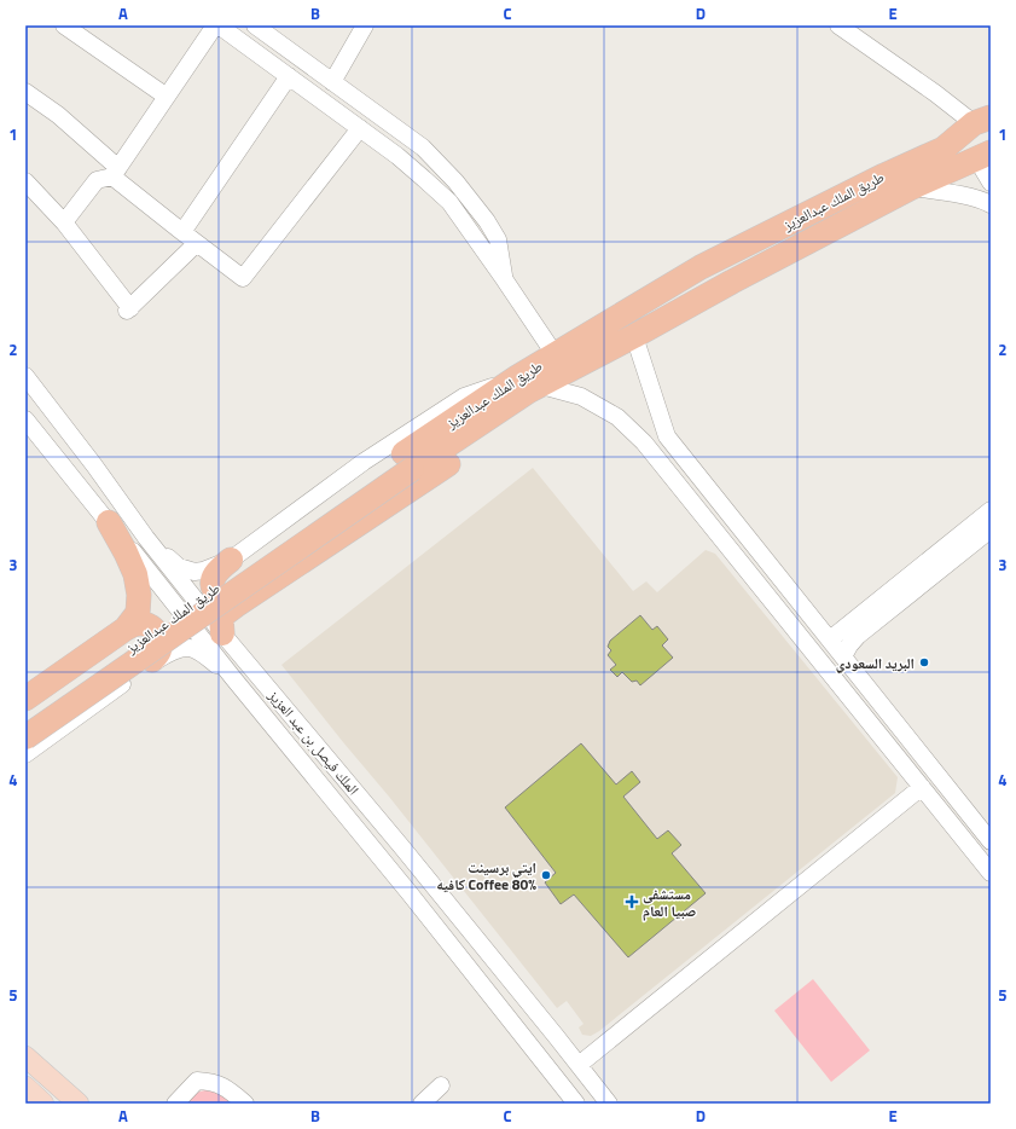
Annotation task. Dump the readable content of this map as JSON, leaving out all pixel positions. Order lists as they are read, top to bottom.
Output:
{
  "streets": {
    "highway": ["طريق الملك عبدالعزيز"],
    "street": ["الملك فيصل بن عبد العزيز"]
  },
  "places": {
    "other": ["البريد السعودي", "ايتي برسينت كافيه Coffee 80%"],
    "health": ["مستشفى صبيا العام"]
  },
  "grid": {
    "columns": [
      "A",
      "B",
      "C",
      "D",
      "E"
    ],
    "rows": [
      "1",
      "2",
      "3",
      "4",
      "5"
    ]
  }
}
